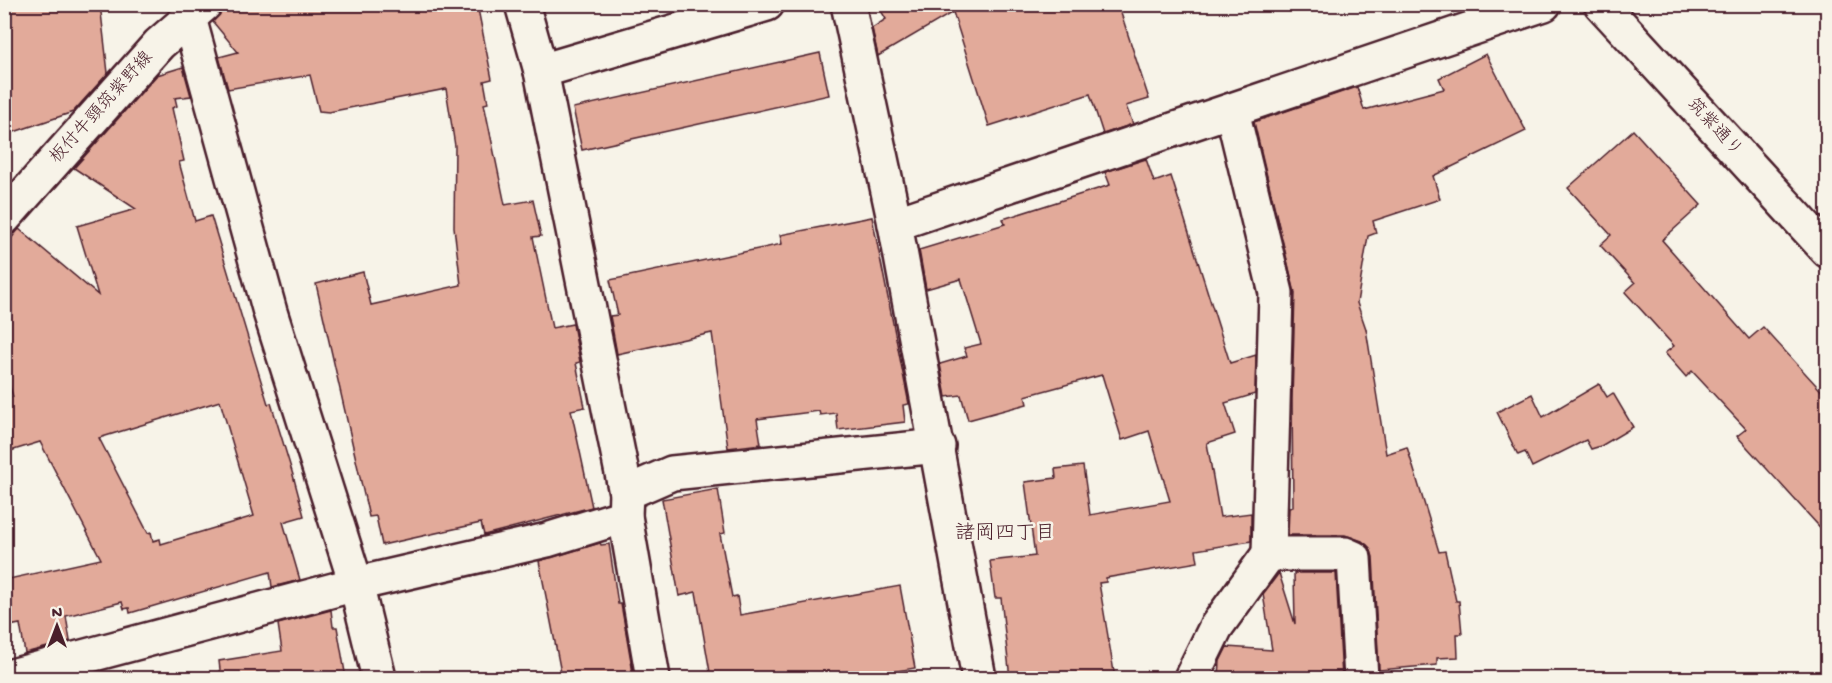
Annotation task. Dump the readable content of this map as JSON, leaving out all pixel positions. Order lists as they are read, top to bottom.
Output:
{
  "streets": {
    "street": ["板付牛頸筑紫野線", "筑紫通り"]
  },
  "districts": ["諸岡四丁目"],
  "north": "top"
}
